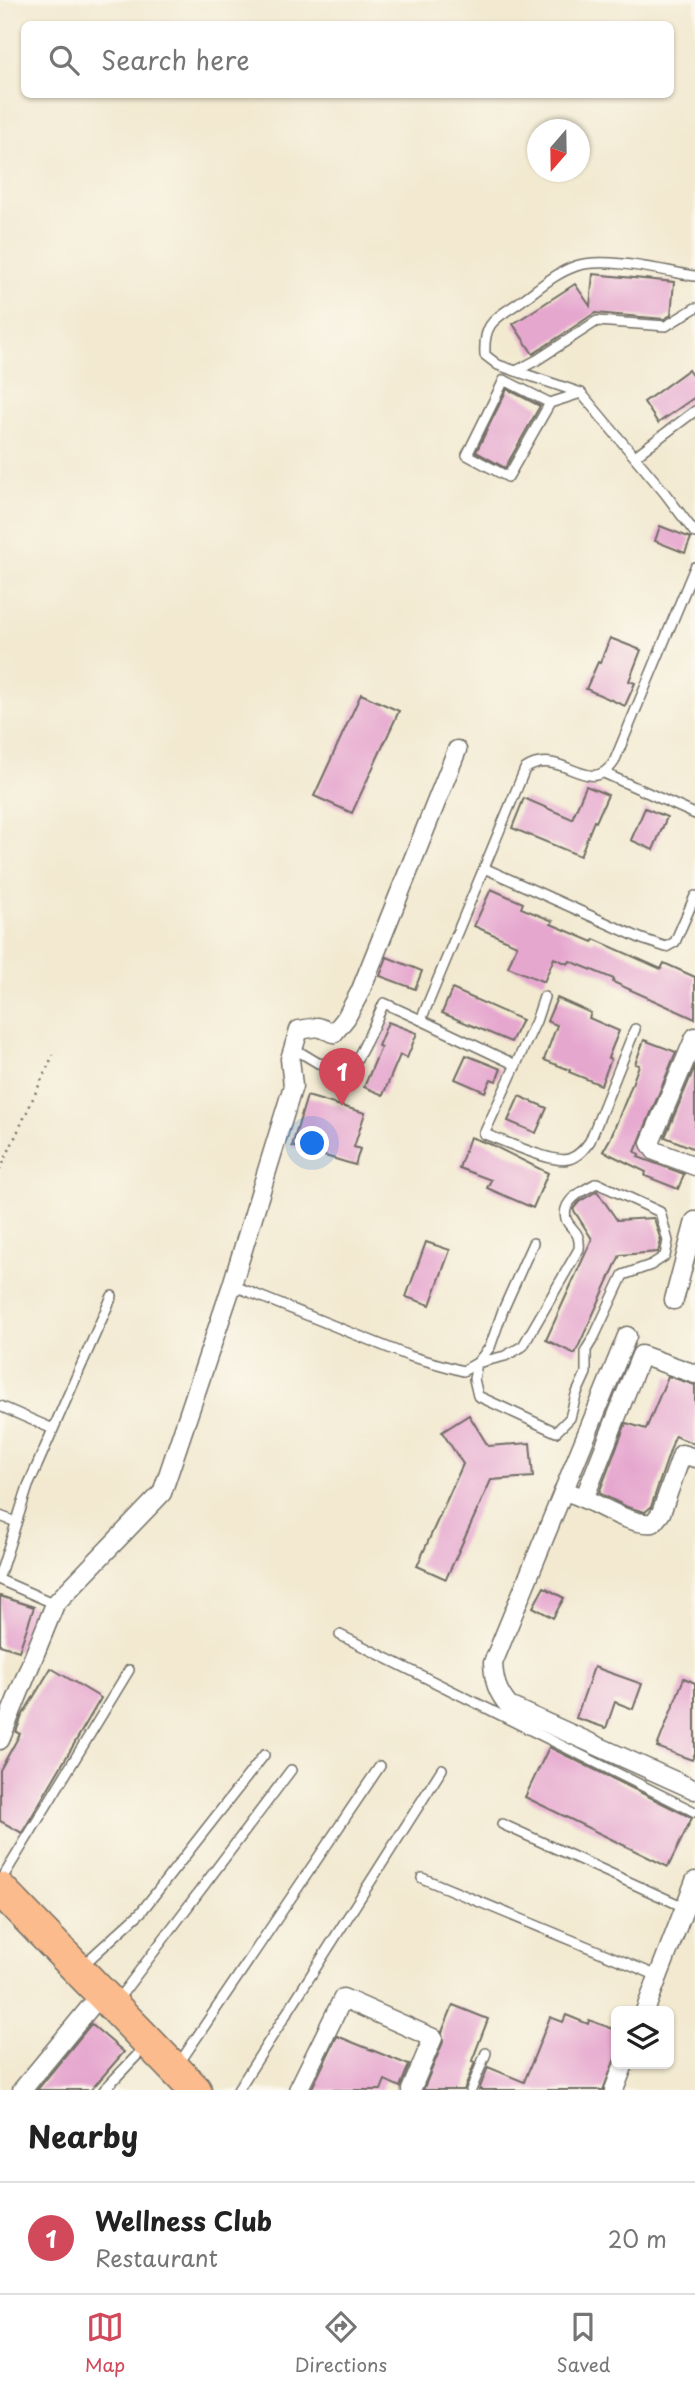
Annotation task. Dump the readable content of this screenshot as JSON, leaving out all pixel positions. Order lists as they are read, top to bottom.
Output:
{
  "north": "bottom",
  "page": {
    "search": "Search here",
    "pins": "1",
    "heading": "Nearby",
    "list": [
      {
        "mark": "1",
        "name": "Wellness Club",
        "note": "Restaurant",
        "value": "20 m"
      }
    ],
    "nav": ["Map", "Directions", "Saved"]
  }
}
